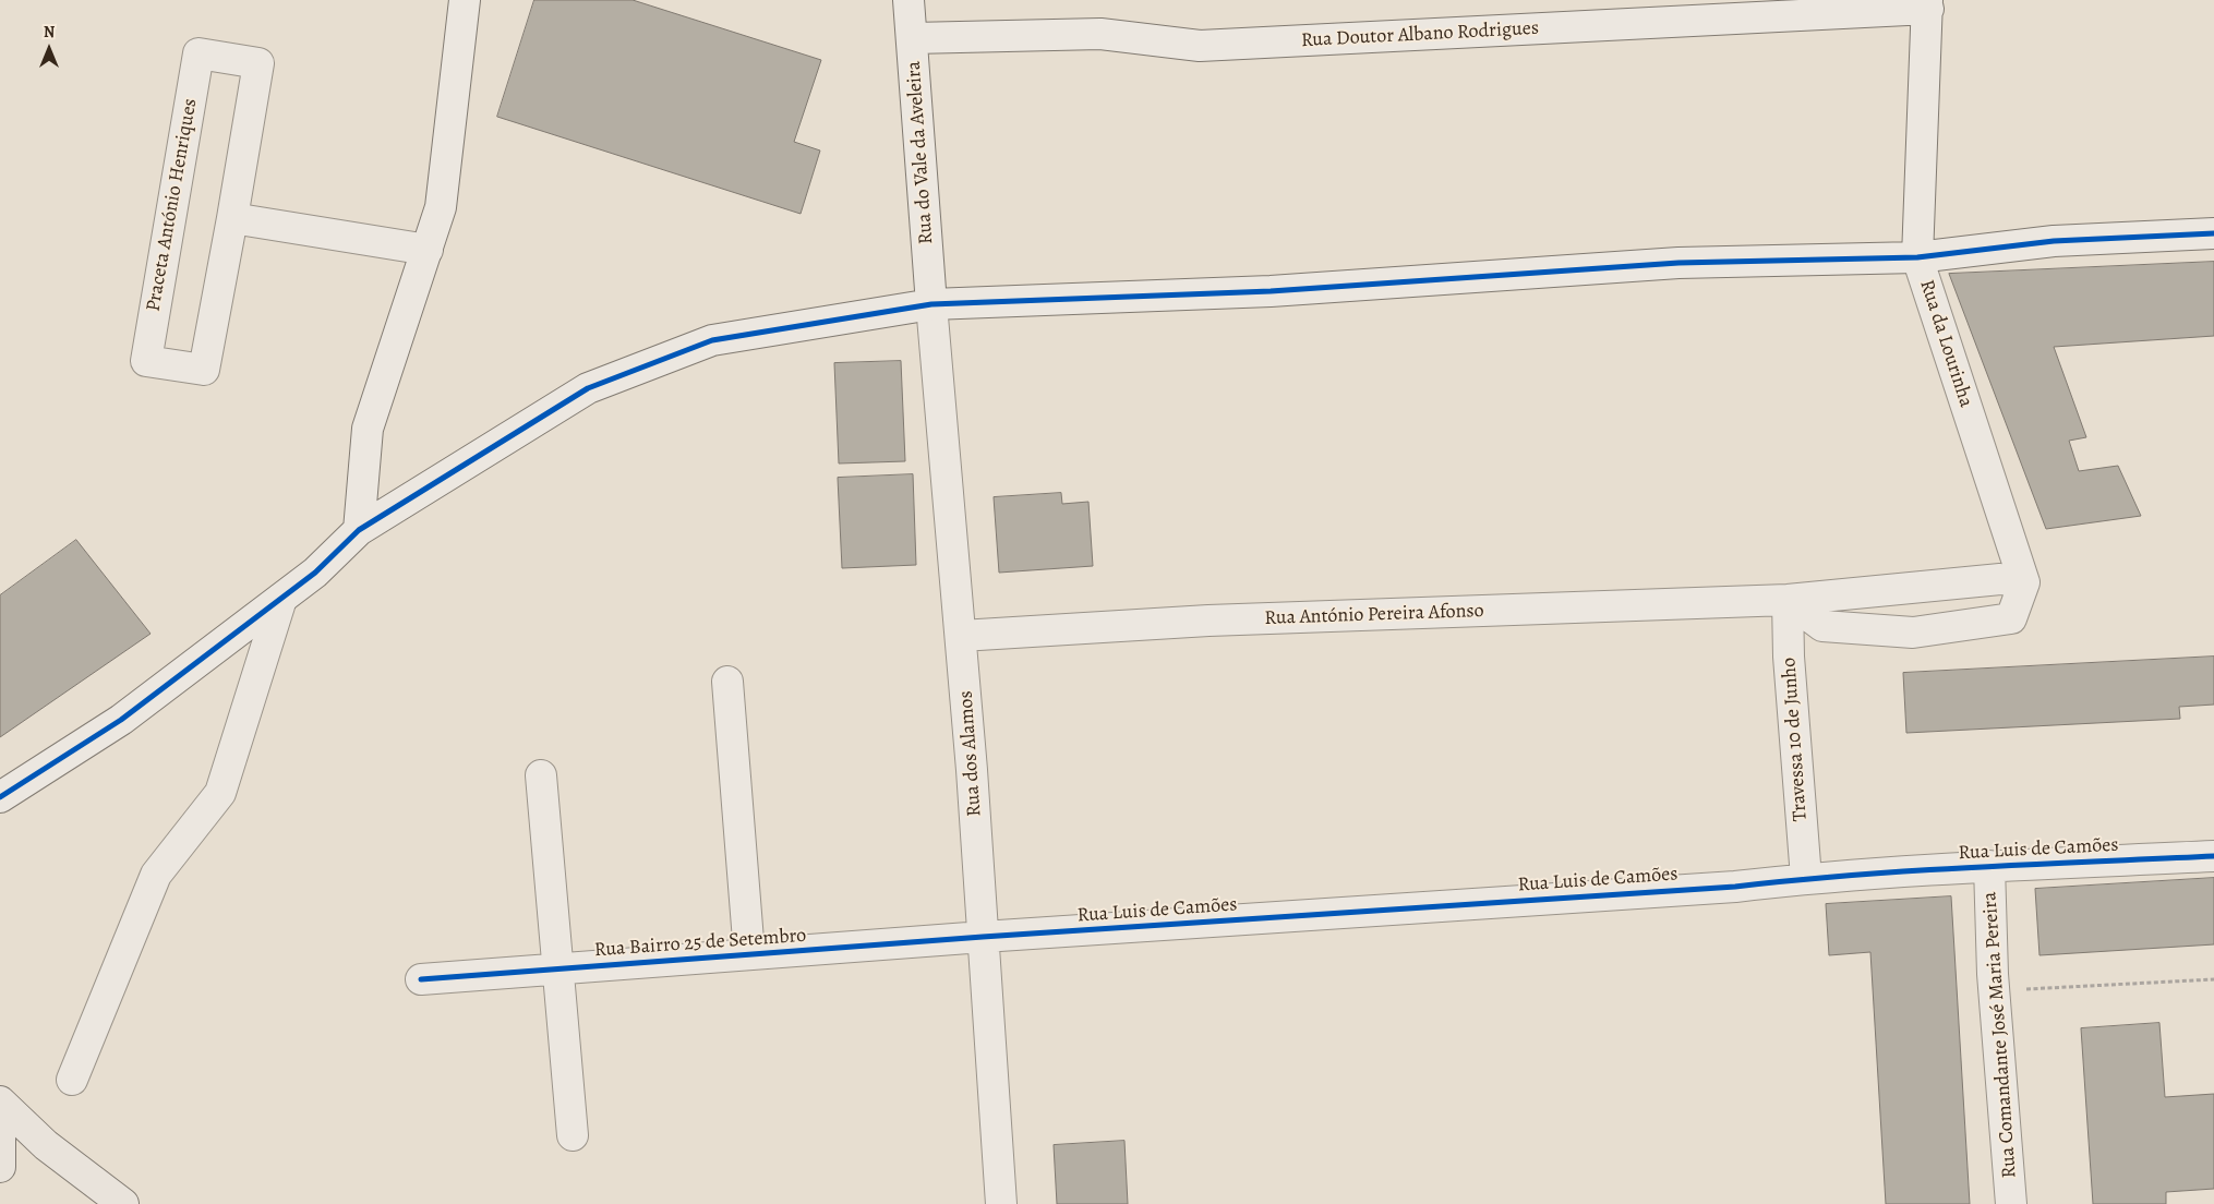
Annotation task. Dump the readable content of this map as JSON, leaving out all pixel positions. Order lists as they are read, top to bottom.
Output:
{
  "streets": {
    "street": [
      "Rua Doutor Albano Rodrigues",
      "Rua do Vale da Aveleira",
      "Praceta António Henriques",
      "Rua da Lourinha",
      "Rua António Pereira Afonso",
      "Travessa 10 de Junho",
      "Rua dos Alamos",
      "Rua Luis de Camões",
      "Rua Bairro 25 de Setembro",
      "Rua Comandante José Maria Pereira"
    ]
  },
  "crossings": [
    ["Rua Doutor Albano Rodrigues", "Rua do Vale da Aveleira"],
    ["Rua Doutor Albano Rodrigues", "Rua da Lourinha"],
    ["Rua do Vale da Aveleira", "Rua dos Alamos"],
    ["Rua da Lourinha", "Rua António Pereira Afonso"],
    ["Rua António Pereira Afonso", "Travessa 10 de Junho"],
    ["Rua António Pereira Afonso", "Rua dos Alamos"],
    ["Travessa 10 de Junho", "Rua Luis de Camões"],
    ["Rua dos Alamos", "Rua Luis de Camões"],
    ["Rua dos Alamos", "Rua Bairro 25 de Setembro"],
    ["Rua Luis de Camões", "Rua Bairro 25 de Setembro"],
    ["Rua Luis de Camões", "Rua Comandante José Maria Pereira"]
  ],
  "north": "top"
}
